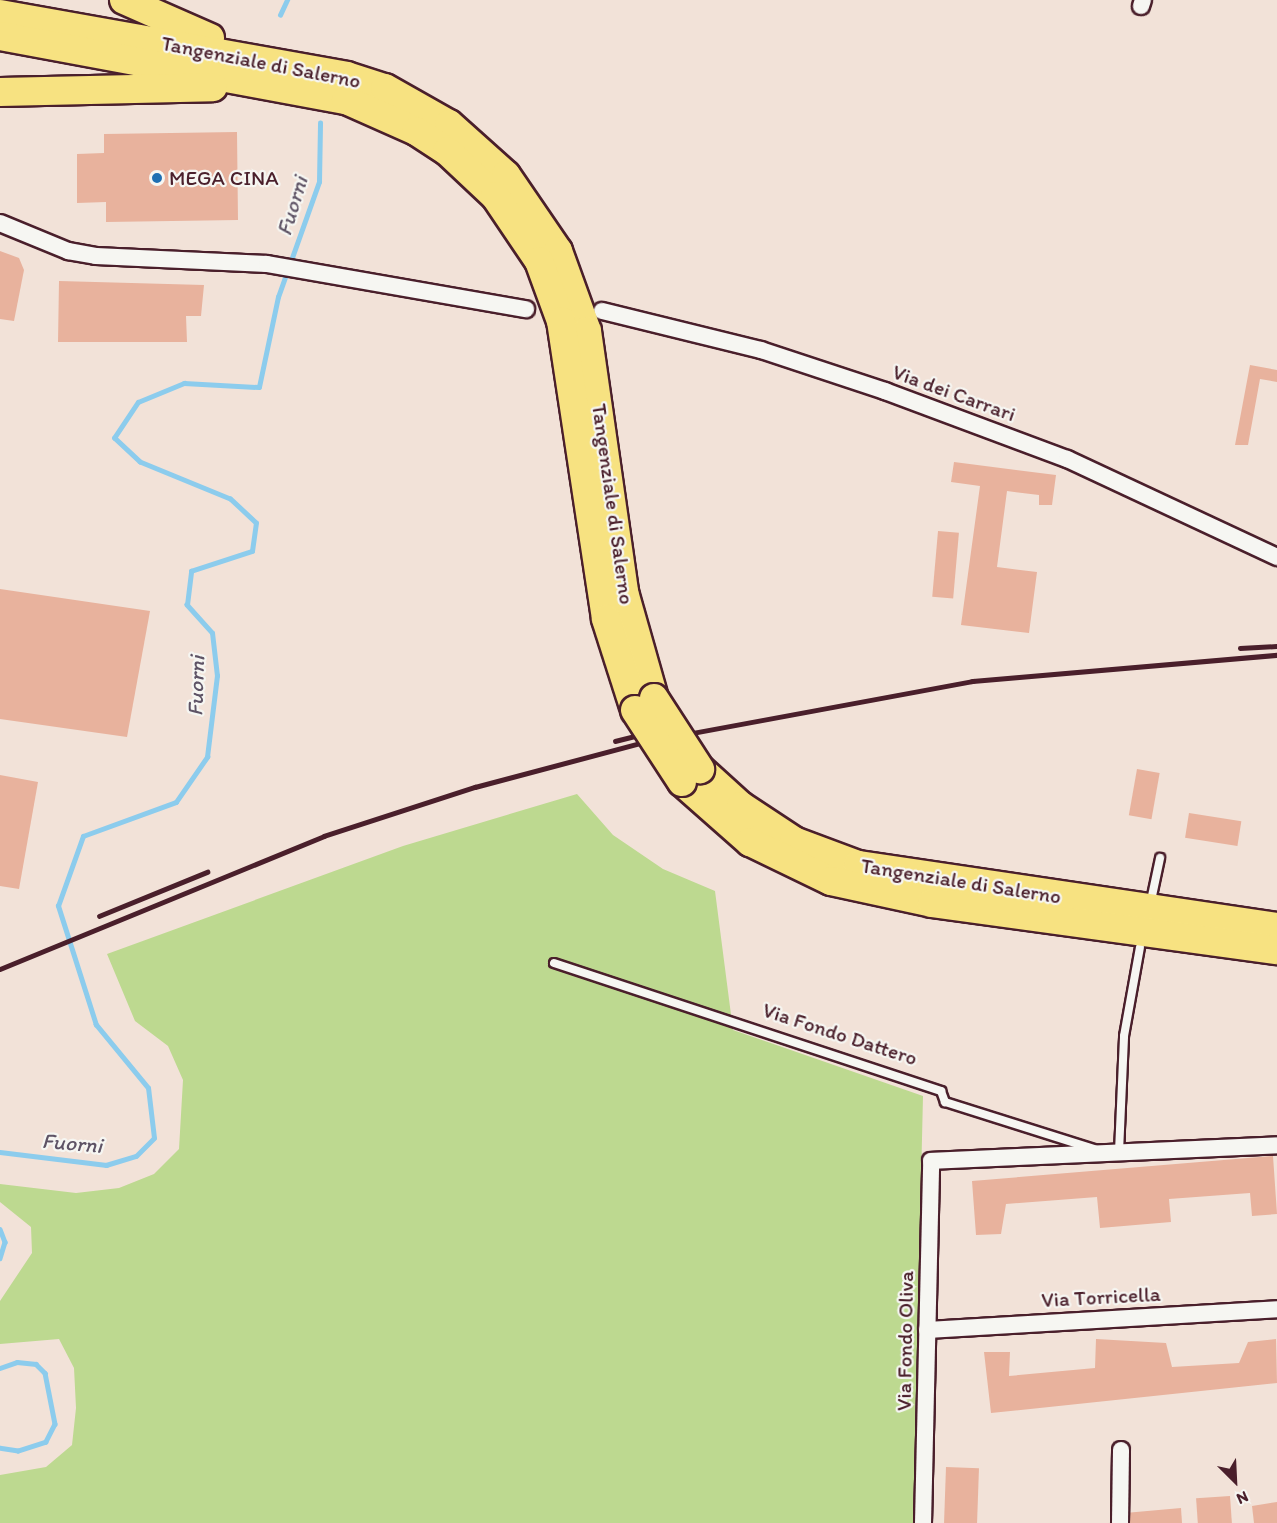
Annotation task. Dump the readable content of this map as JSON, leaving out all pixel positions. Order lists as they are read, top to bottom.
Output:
{
  "streets": {
    "highway": ["Tangenziale di Salerno"],
    "street": [
      "Via dei Carrari",
      "Via Fondo Dattero",
      "Via Torricella",
      "Via Fondo Oliva"
    ]
  },
  "crossings": [
    ["Via Fondo Dattero", "Via Fondo Oliva"],
    ["Via Torricella", "Via Fondo Oliva"]
  ],
  "water": ["Fuorni"],
  "places": ["MEGA CINA"],
  "north": "bottom right"
}
